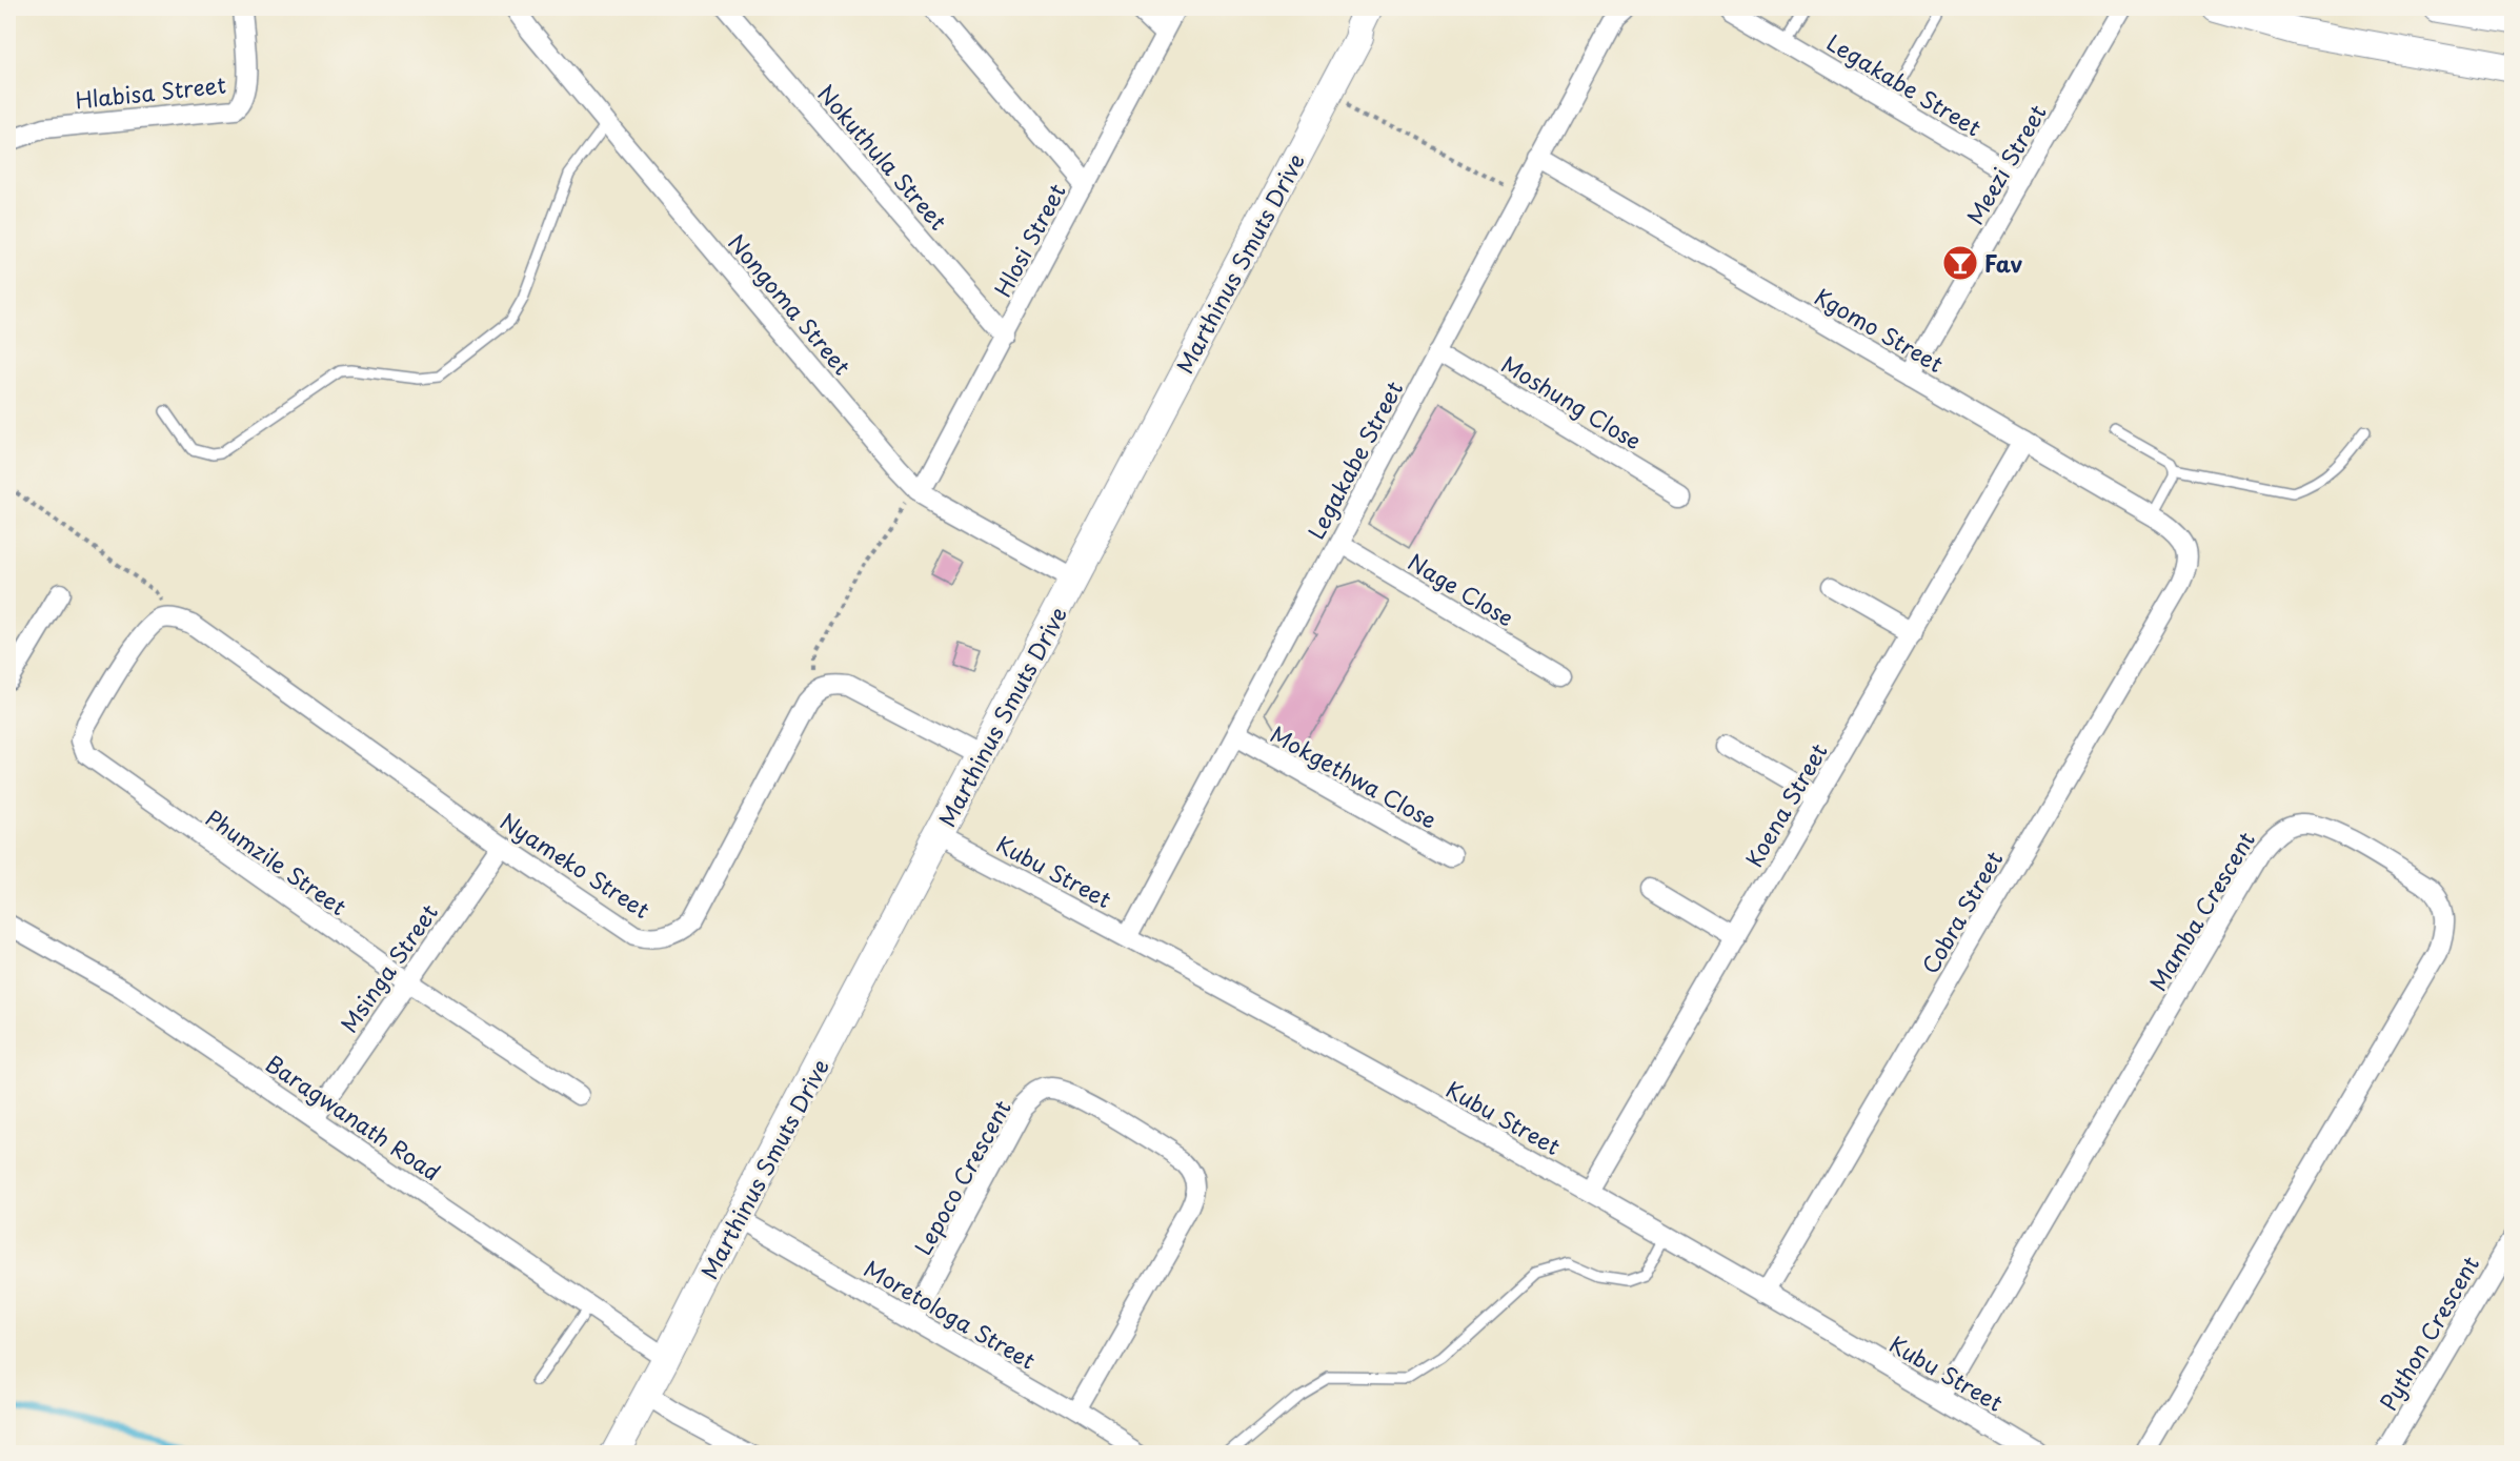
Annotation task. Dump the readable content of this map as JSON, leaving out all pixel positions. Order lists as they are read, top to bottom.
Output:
{
  "streets": {
    "street": [
      "Legakabe Street",
      "Hlabisa Street",
      "Nokuthula Street",
      "Meezi Street",
      "Hlosi Street",
      "Marthinus Smuts Drive",
      "Nongoma Street",
      "Kgomo Street",
      "Moshung Close",
      "Nage Close",
      "Mokgethwa Close",
      "Koena Street",
      "Phumzile Street",
      "Nyameko Street",
      "Kubu Street",
      "Mamba Crescent",
      "Cobra Street",
      "Msinga Street",
      "Baragwanath Road",
      "Lepoco Crescent",
      "Moretologa Street",
      "Python Crescent"
    ]
  },
  "crossings": [
    ["Legakabe Street", "Meezi Street"],
    ["Legakabe Street", "Kgomo Street"],
    ["Legakabe Street", "Moshung Close"],
    ["Legakabe Street", "Nage Close"],
    ["Legakabe Street", "Mokgethwa Close"],
    ["Legakabe Street", "Kubu Street"],
    ["Nokuthula Street", "Hlosi Street"],
    ["Meezi Street", "Kgomo Street"],
    ["Hlosi Street", "Nongoma Street"],
    ["Marthinus Smuts Drive", "Nongoma Street"],
    ["Marthinus Smuts Drive", "Kubu Street"],
    ["Marthinus Smuts Drive", "Baragwanath Road"],
    ["Marthinus Smuts Drive", "Moretologa Street"],
    ["Kgomo Street", "Koena Street"],
    ["Kgomo Street", "Cobra Street"],
    ["Koena Street", "Kubu Street"],
    ["Phumzile Street", "Nyameko Street"],
    ["Phumzile Street", "Msinga Street"],
    ["Nyameko Street", "Msinga Street"],
    ["Kubu Street", "Mamba Crescent"],
    ["Kubu Street", "Cobra Street"],
    ["Msinga Street", "Baragwanath Road"],
    ["Lepoco Crescent", "Moretologa Street"]
  ],
  "places": {
    "bar": ["Fav"]
  }
}
